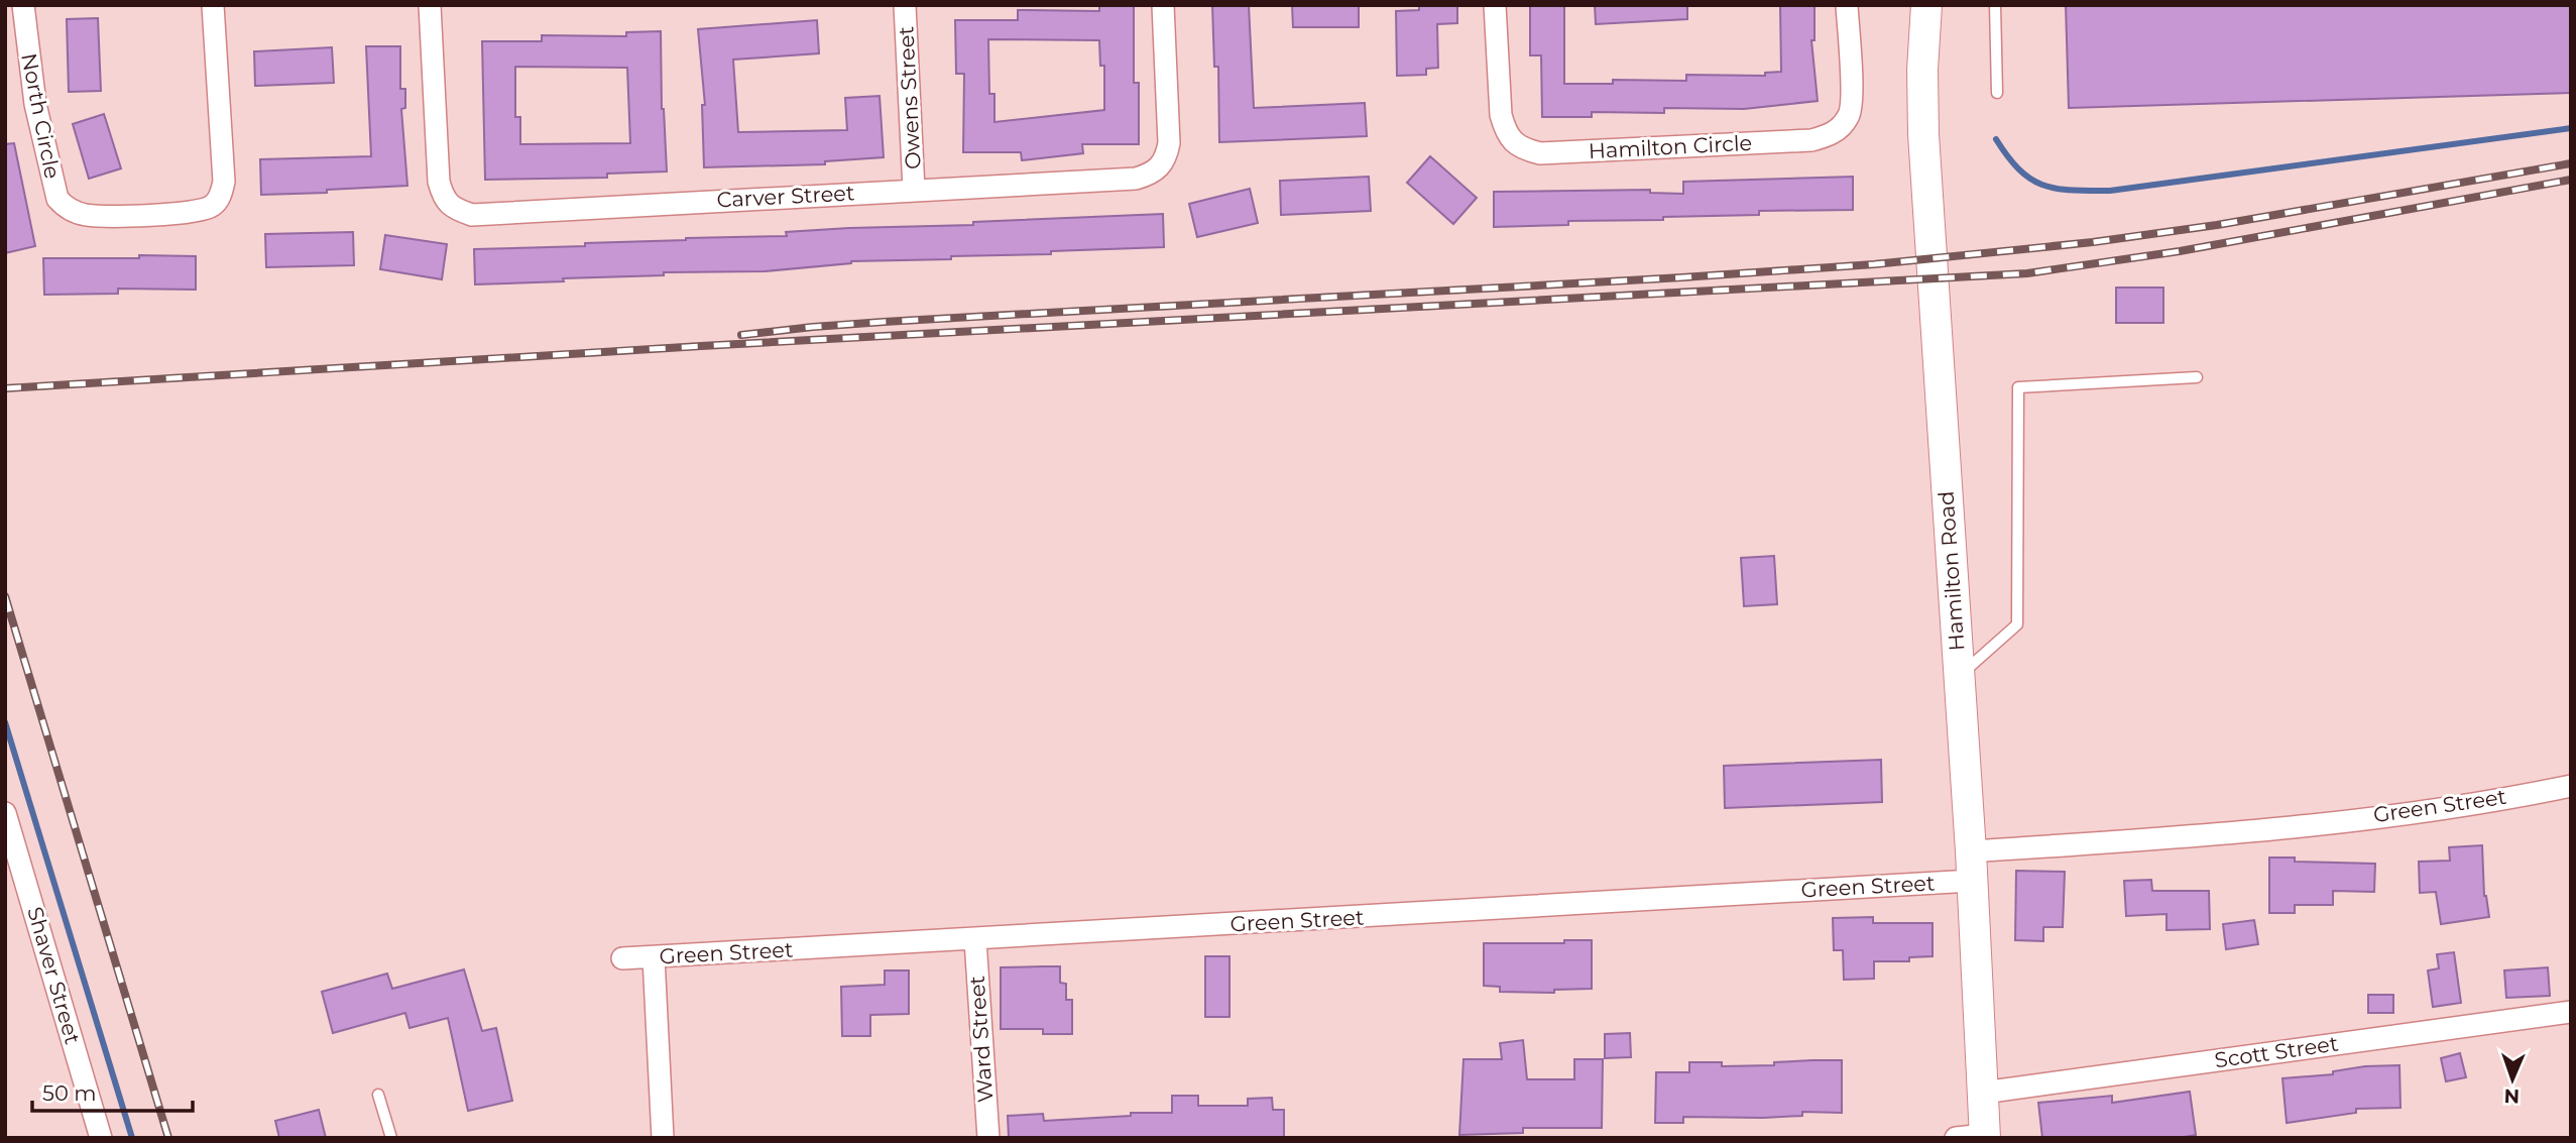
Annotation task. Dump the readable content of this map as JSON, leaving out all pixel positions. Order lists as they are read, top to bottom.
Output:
{
  "streets": {
    "street": [
      "Owens Street",
      "North Circle",
      "Hamilton Circle",
      "Carver Street",
      "Hamilton Road",
      "Green Street",
      "Shaver Street",
      "Ward Street",
      "Scott Street"
    ]
  },
  "crossings": [
    ["Owens Street", "Carver Street"],
    ["Hamilton Road", "Green Street"],
    ["Hamilton Road", "Scott Street"],
    ["Green Street", "Ward Street"]
  ],
  "scale_bar": "50 m",
  "north": "bottom"
}
